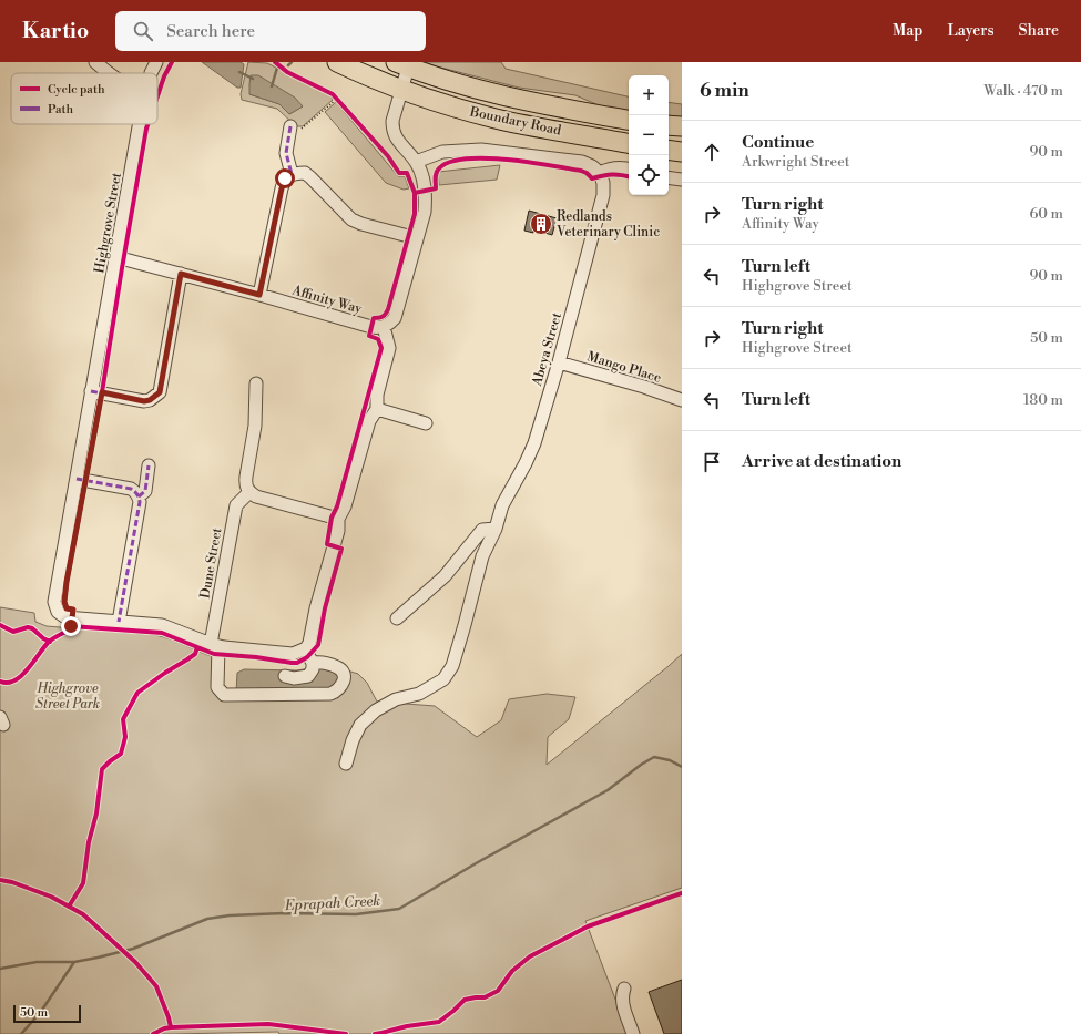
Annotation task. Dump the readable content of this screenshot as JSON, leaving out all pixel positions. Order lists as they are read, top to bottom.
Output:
{
  "streets": {
    "highway": ["Boundary Road"],
    "street": [
      "Highgrove Street",
      "Affinity Way",
      "Abeya Street",
      "Mango Place",
      "Dune Street"
    ]
  },
  "crossings": [
    ["Highgrove Street", "Affinity Way"],
    ["Abeya Street", "Mango Place"]
  ],
  "water": ["Eprapah Creek"],
  "parks": ["Highgrove Street Park"],
  "places": {
    "building": ["Redlands Veterinary Clinic"]
  },
  "legend": ["Cycle path", "Path"],
  "scale_bar": "50 m",
  "page": {
    "header": "Kartio",
    "search": "Search here",
    "nav": ["Map", "Layers", "Share"],
    "heading": ["6 min", "Walk · 470 m"],
    "map_buttons": ["+", "−"],
    "list": [
      ["Continue", "Arkwright Street", "90 m"],
      ["Turn right", "Affinity Way", "60 m"],
      ["Turn left", "Highgrove Street", "90 m"],
      ["Turn right", "Highgrove Street", "50 m"],
      ["Turn left", "180 m"],
      "Arrive at destination"
    ],
    "scale": "50 m"
  }
}
